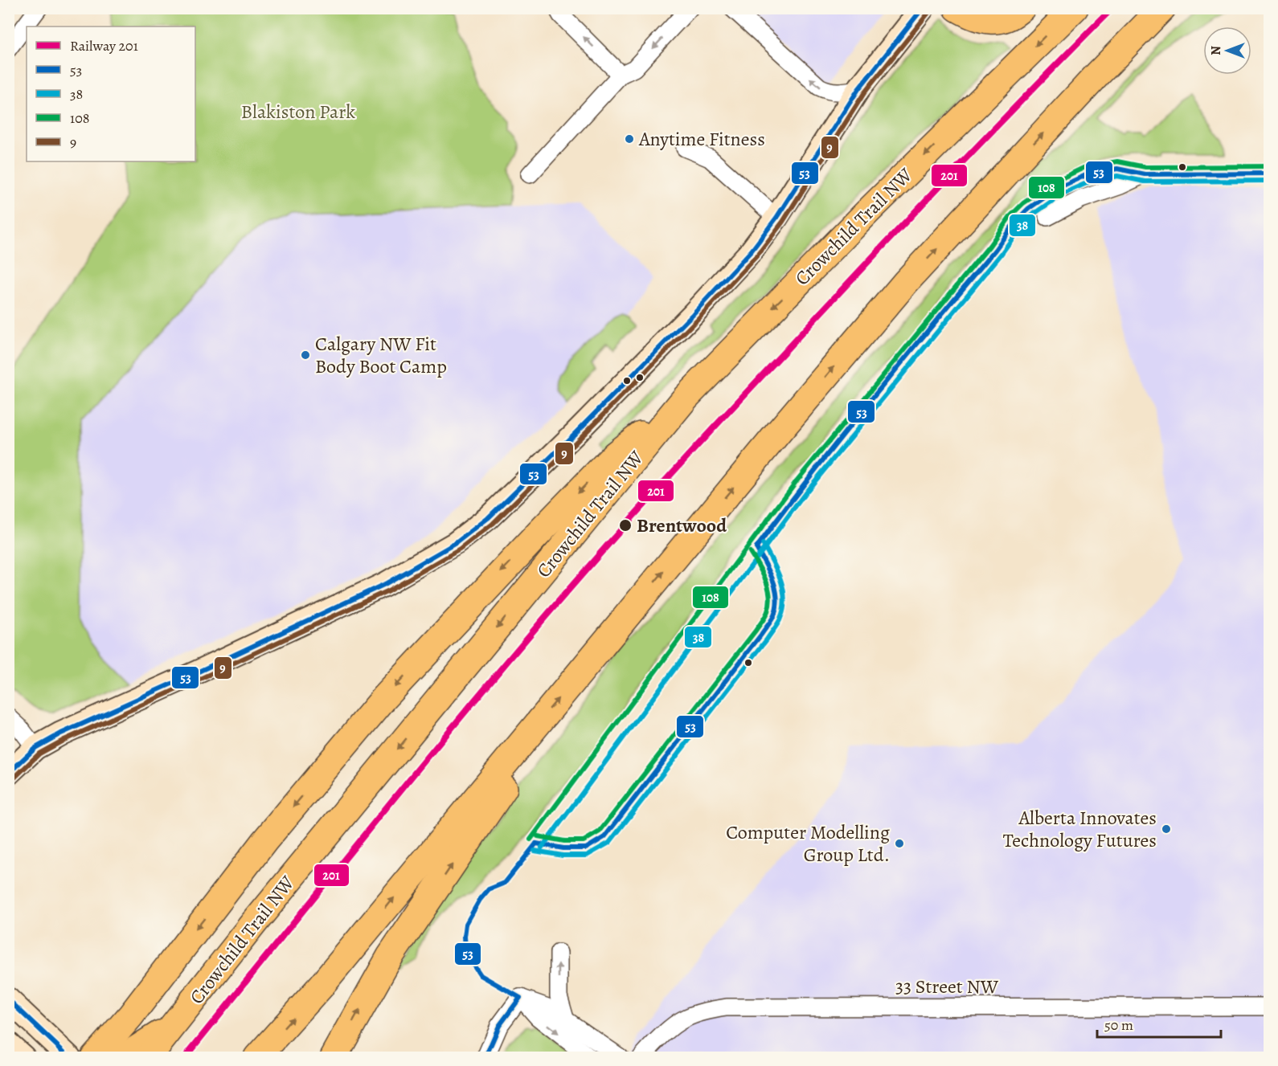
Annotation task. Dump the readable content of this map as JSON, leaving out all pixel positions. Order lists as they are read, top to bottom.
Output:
{
  "streets": {
    "highway": ["Crowchild Trail NW"],
    "street": ["33 Street NW"]
  },
  "parks": ["Blakiston Park"],
  "places": [
    "Anytime Fitness",
    "Calgary NW Fit Body Boot Camp",
    "Brentwood",
    "Alberta Innovates Technology Futures",
    "Computer Modelling Group Ltd."
  ],
  "lines": [
    "rail line 201",
    "transit line 53",
    "transit line 9",
    "transit line 108",
    "transit line 38"
  ],
  "legend": [
    "Railway 201",
    "53",
    "38",
    "108",
    "9"
  ],
  "scale_bar": "50 m",
  "north": "left"
}
